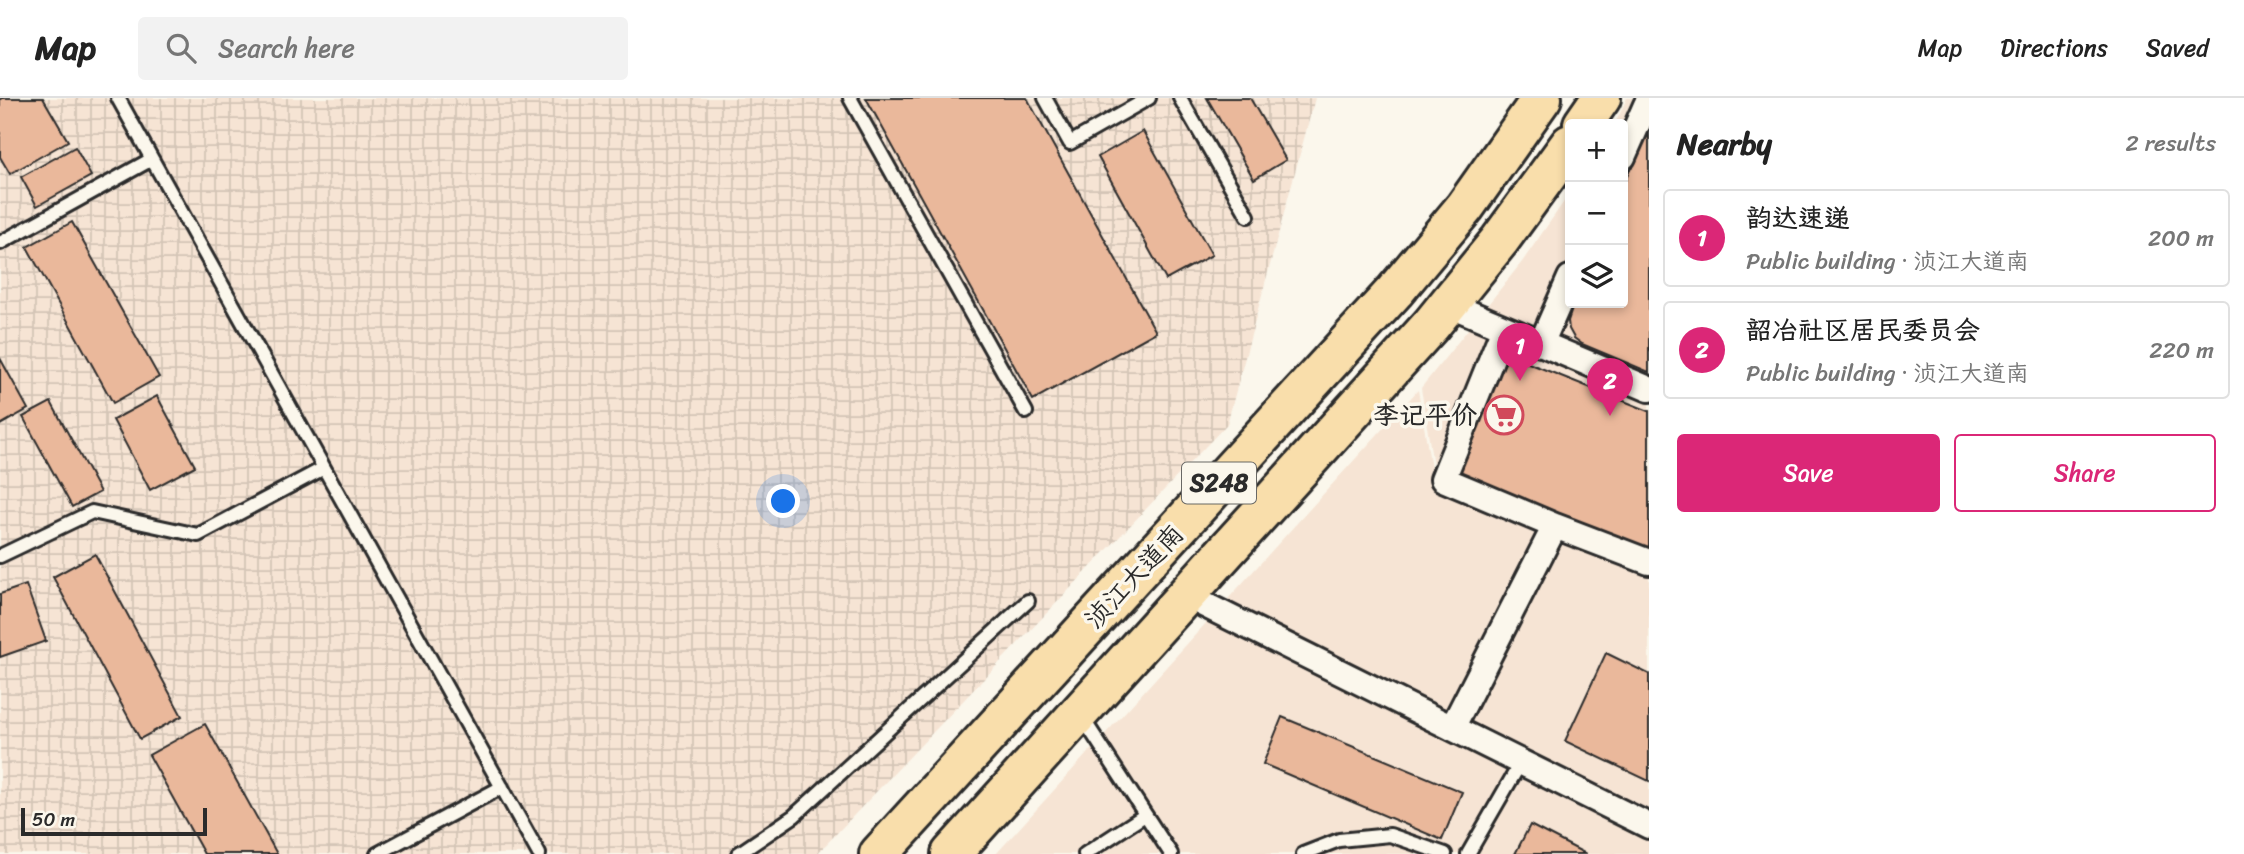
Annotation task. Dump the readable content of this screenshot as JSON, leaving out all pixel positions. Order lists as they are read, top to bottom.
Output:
{
  "streets": {
    "main road": ["S248", "浈江大道南"]
  },
  "places": {
    "supermarket": ["李记平价"]
  },
  "scale_bar": "50 m",
  "page": {
    "header": "Map",
    "search": "Search here",
    "nav": ["Map", "Directions", "Saved"],
    "heading": ["Nearby", "2 results"],
    "map_buttons": ["+", "−"],
    "list": [
      {
        "mark": "1",
        "name": "韵达速递",
        "note": "Public building · 浈江大道南",
        "value": "200 m"
      },
      {
        "mark": "2",
        "name": "韶冶社区居民委员会",
        "note": "Public building · 浈江大道南",
        "value": "220 m"
      }
    ],
    "pins": ["1", "2"],
    "buttons": ["Save", "Share"],
    "scale": "50 m"
  }
}
